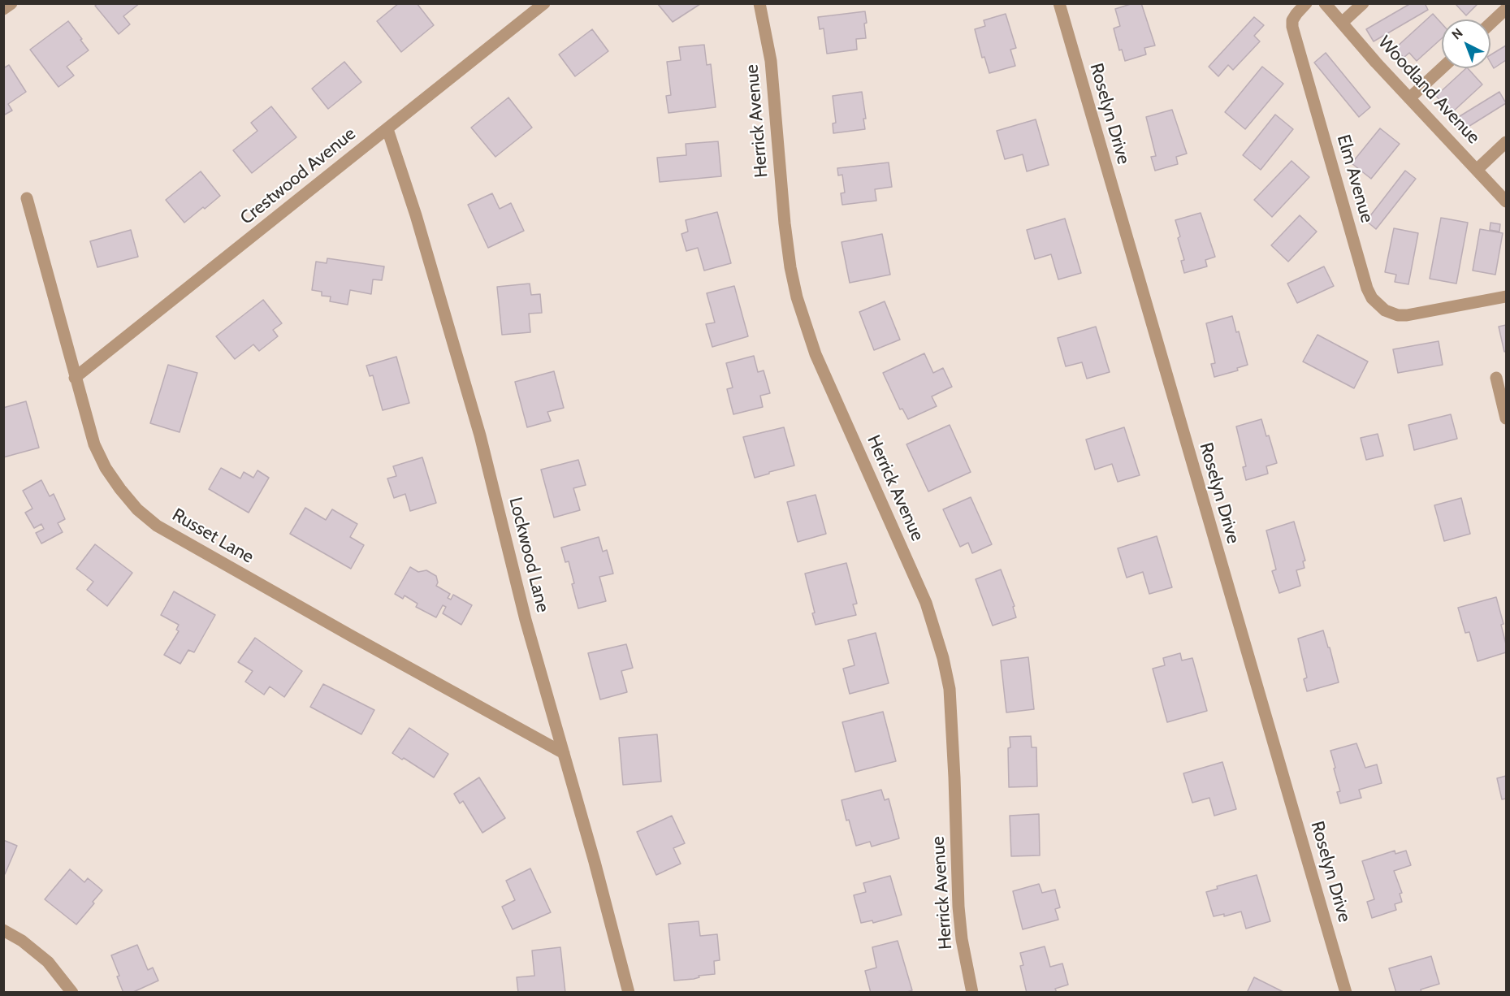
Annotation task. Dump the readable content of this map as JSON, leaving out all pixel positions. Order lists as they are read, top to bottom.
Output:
{
  "streets": {
    "street": [
      "Woodland Avenue",
      "Roselyn Drive",
      "Herrick Avenue",
      "Crestwood Avenue",
      "Elm Avenue",
      "Russet Lane",
      "Lockwood Lane"
    ]
  },
  "crossings": [
    ["Crestwood Avenue", "Russet Lane"],
    ["Crestwood Avenue", "Lockwood Lane"],
    ["Russet Lane", "Lockwood Lane"]
  ],
  "north": "top left"
}
